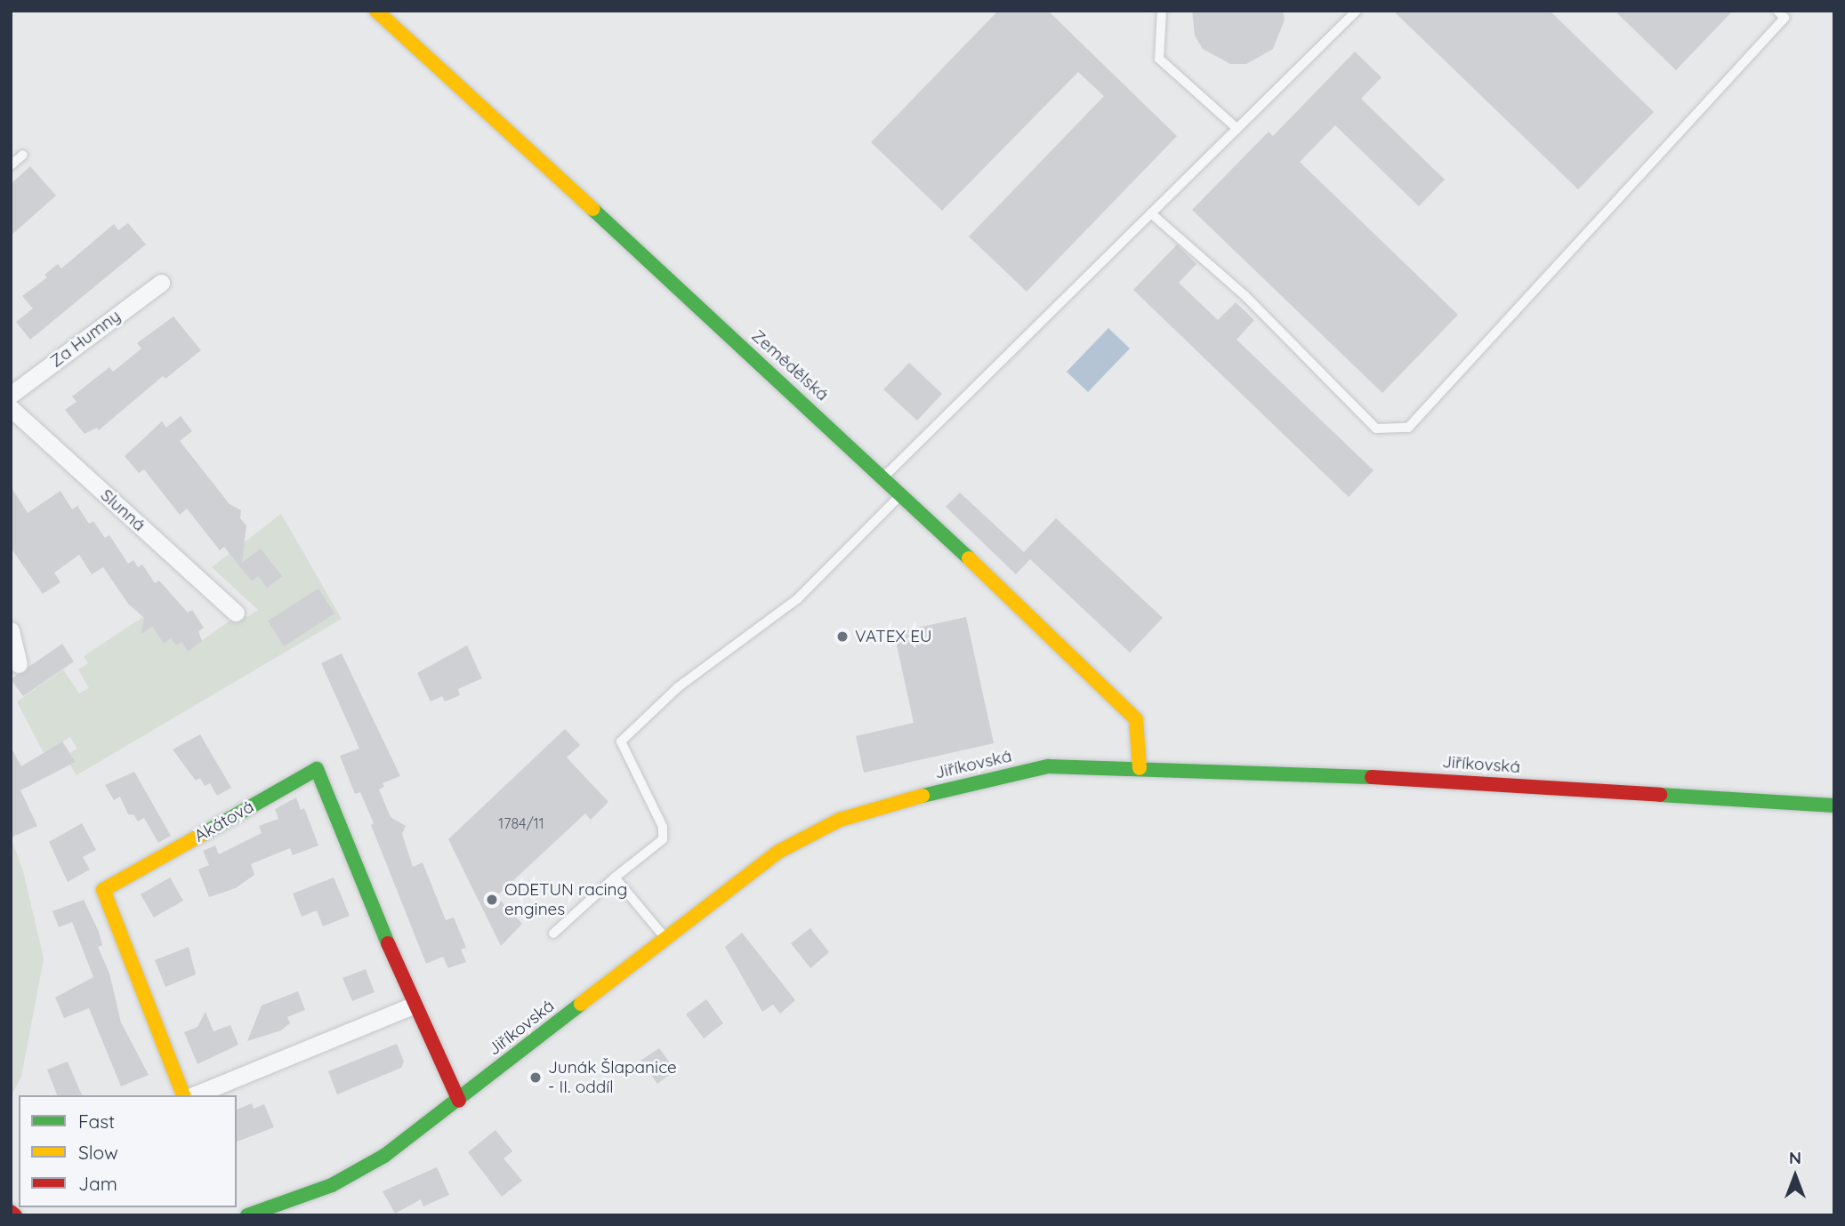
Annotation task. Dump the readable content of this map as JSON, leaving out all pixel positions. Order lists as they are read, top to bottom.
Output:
{
  "streets": {
    "street": [
      "Za Humny",
      "Zemědělská",
      "Slunná",
      "Jiříkovská",
      "Akátová"
    ]
  },
  "crossings": [
    ["Zemědělská", "Jiříkovská"],
    ["Jiříkovská", "Akátová"]
  ],
  "places": ["VATEX EU", "ODETUN racing engines", "Junák Šlapanice - II. oddíl"],
  "house_numbers": ["1784/11"],
  "legend": ["Fast", "Slow", "Jam"],
  "north": "top"
}
